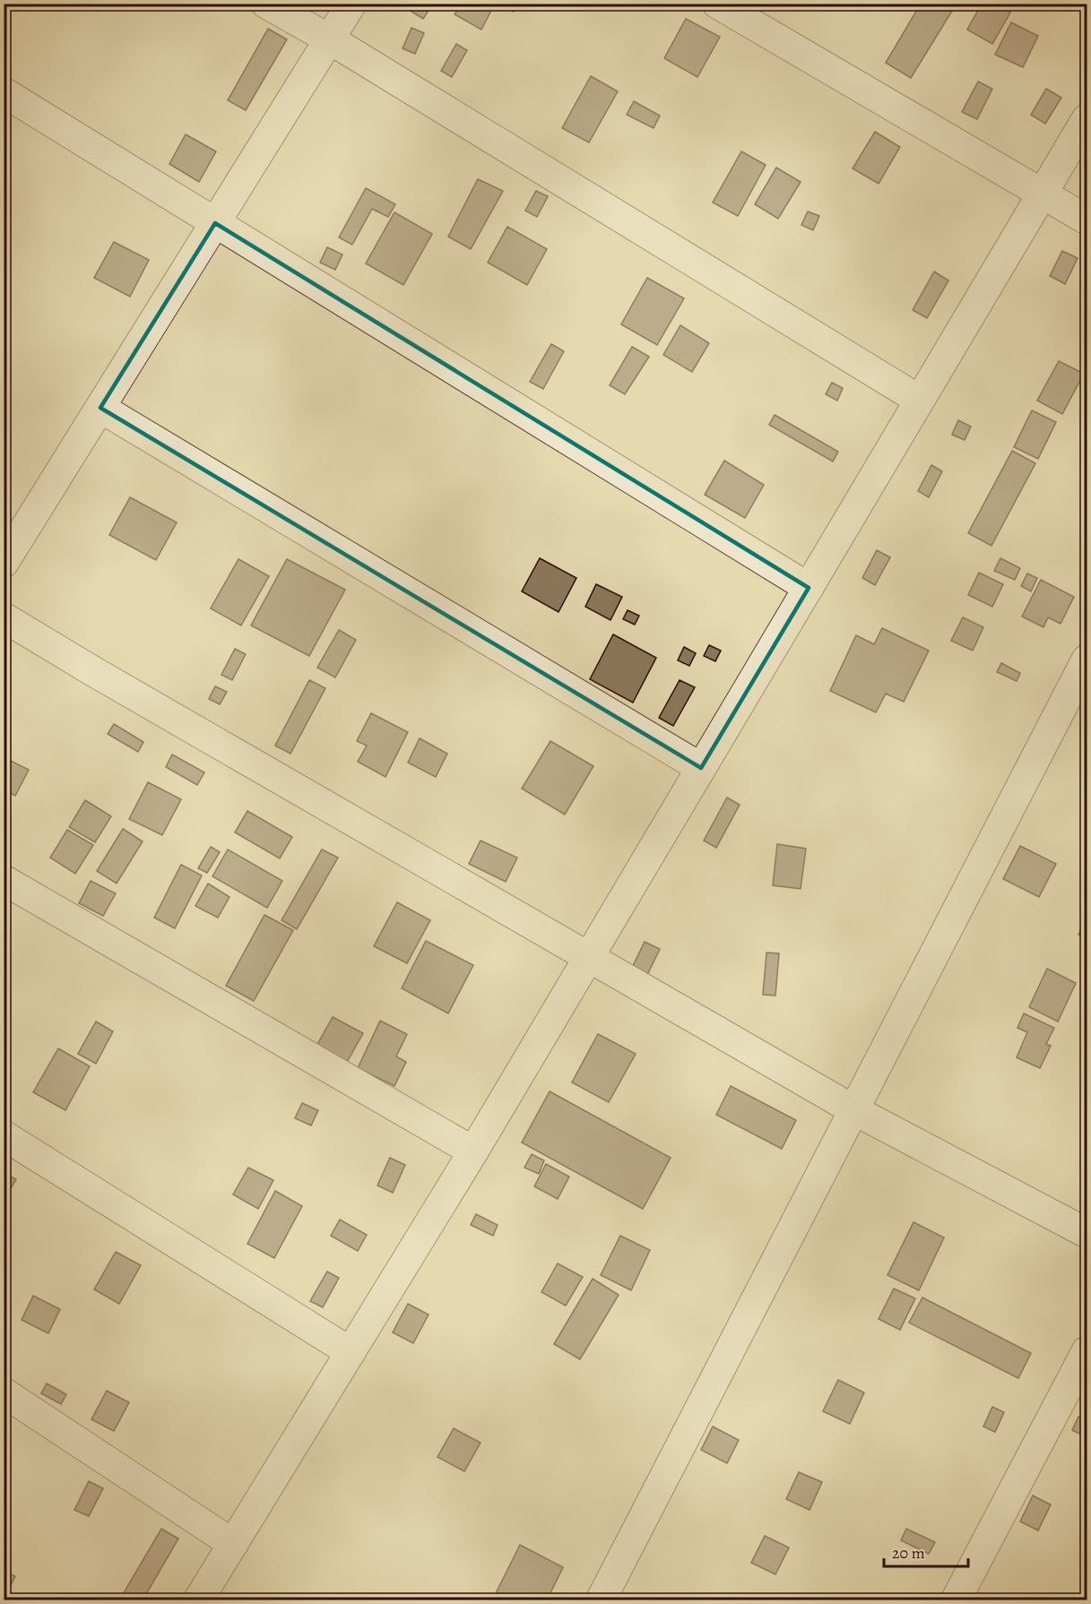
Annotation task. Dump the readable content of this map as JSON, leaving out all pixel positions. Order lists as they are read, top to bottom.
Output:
{
  "scale_bar": "20 m"
}
